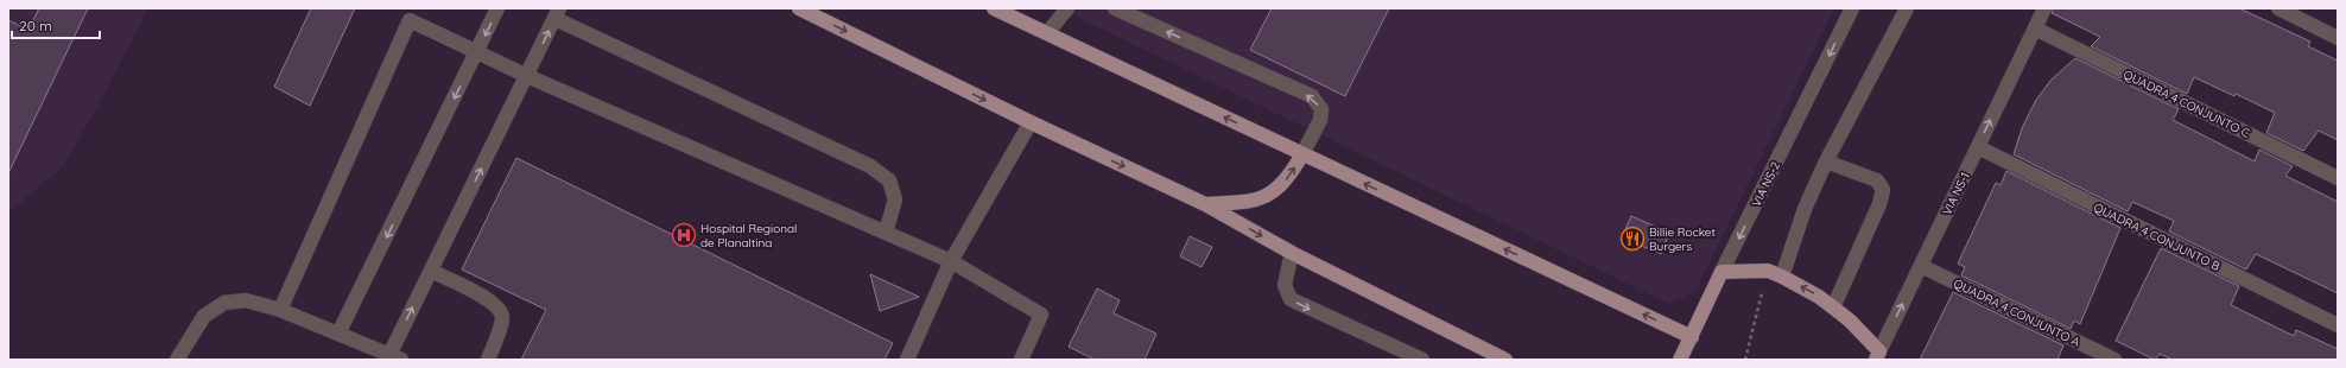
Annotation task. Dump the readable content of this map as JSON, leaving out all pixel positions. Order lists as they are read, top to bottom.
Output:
{
  "streets": {
    "main road": ["VIA NS-2"],
    "street": [
      "QUADRA 4 CONJUNTO C",
      "VIA NS-1",
      "QUADRA 4 CONJUNTO B",
      "QUADRA 4 CONJUNTO A"
    ]
  },
  "crossings": [
    ["QUADRA 4 CONJUNTO C", "VIA NS-1"],
    ["VIA NS-1", "QUADRA 4 CONJUNTO B"],
    ["VIA NS-1", "QUADRA 4 CONJUNTO A"]
  ],
  "places": {
    "hospital": ["Hospital Regional de Planaltina"],
    "restaurant": ["Billie Rocket Burgers"]
  },
  "scale_bar": "20 m"
}
